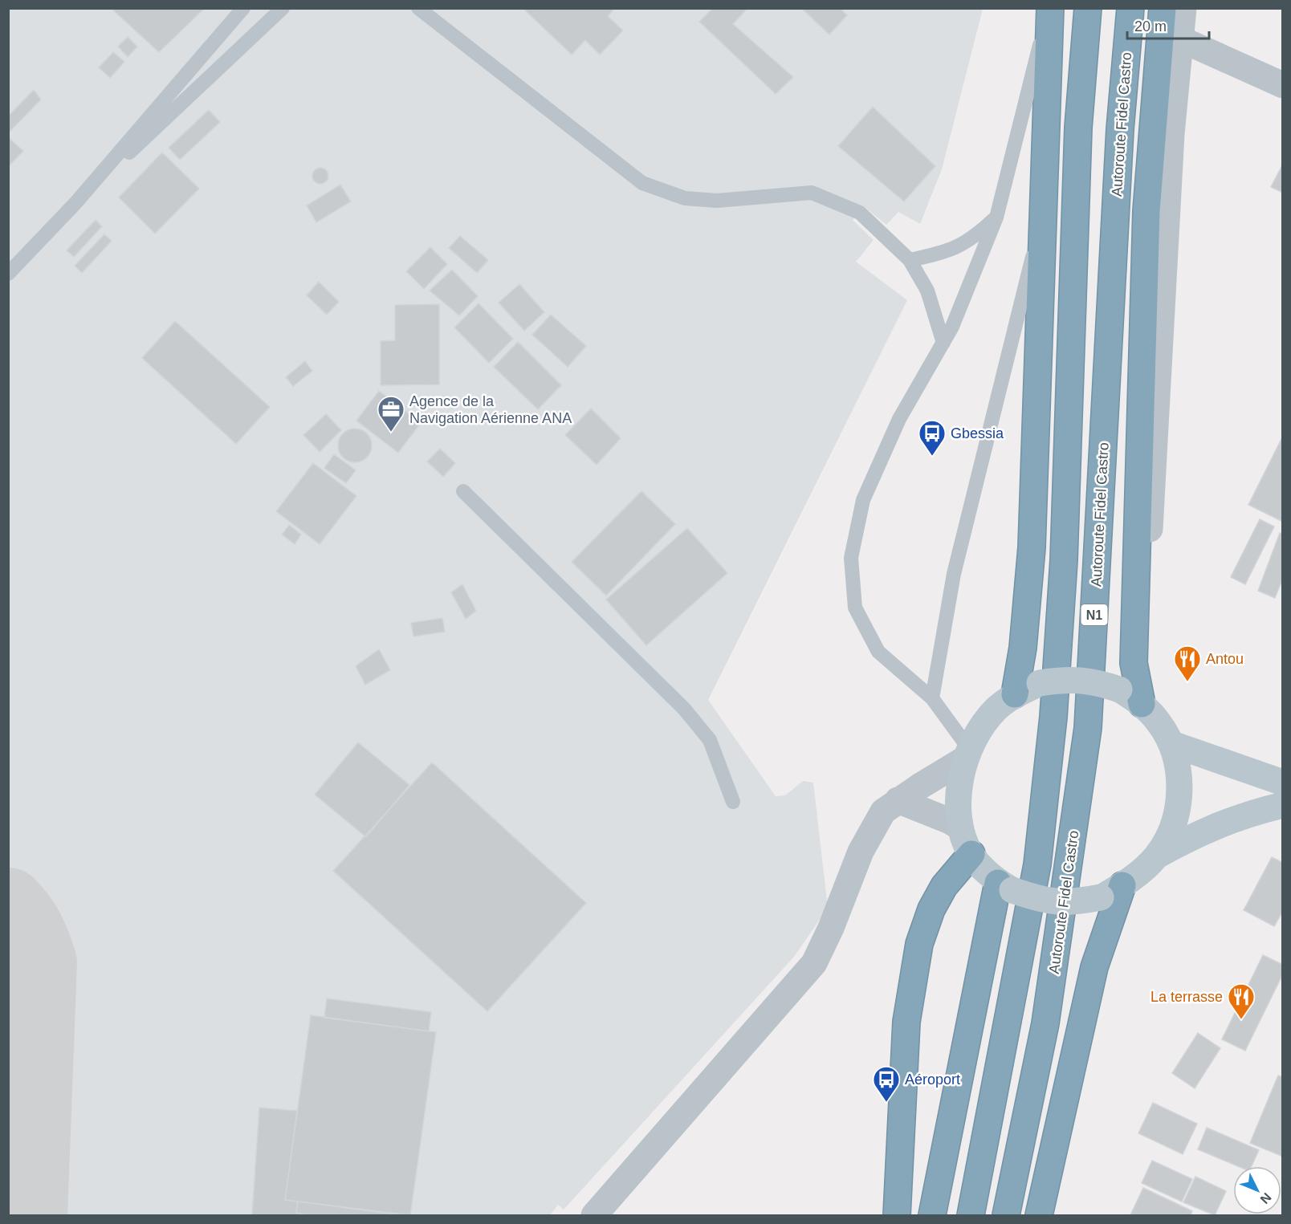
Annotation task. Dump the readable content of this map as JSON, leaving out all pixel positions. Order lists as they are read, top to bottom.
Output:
{
  "streets": {
    "highway": ["Autoroute Fidel Castro", "N1"]
  },
  "places": {
    "office": ["Agence de la Navigation Aérienne ANA"],
    "bus stop": ["Gbessia", "Aéroport"],
    "restaurant": ["Antou", "La terrasse"]
  },
  "scale_bar": "20 m",
  "north": "bottom right"
}
